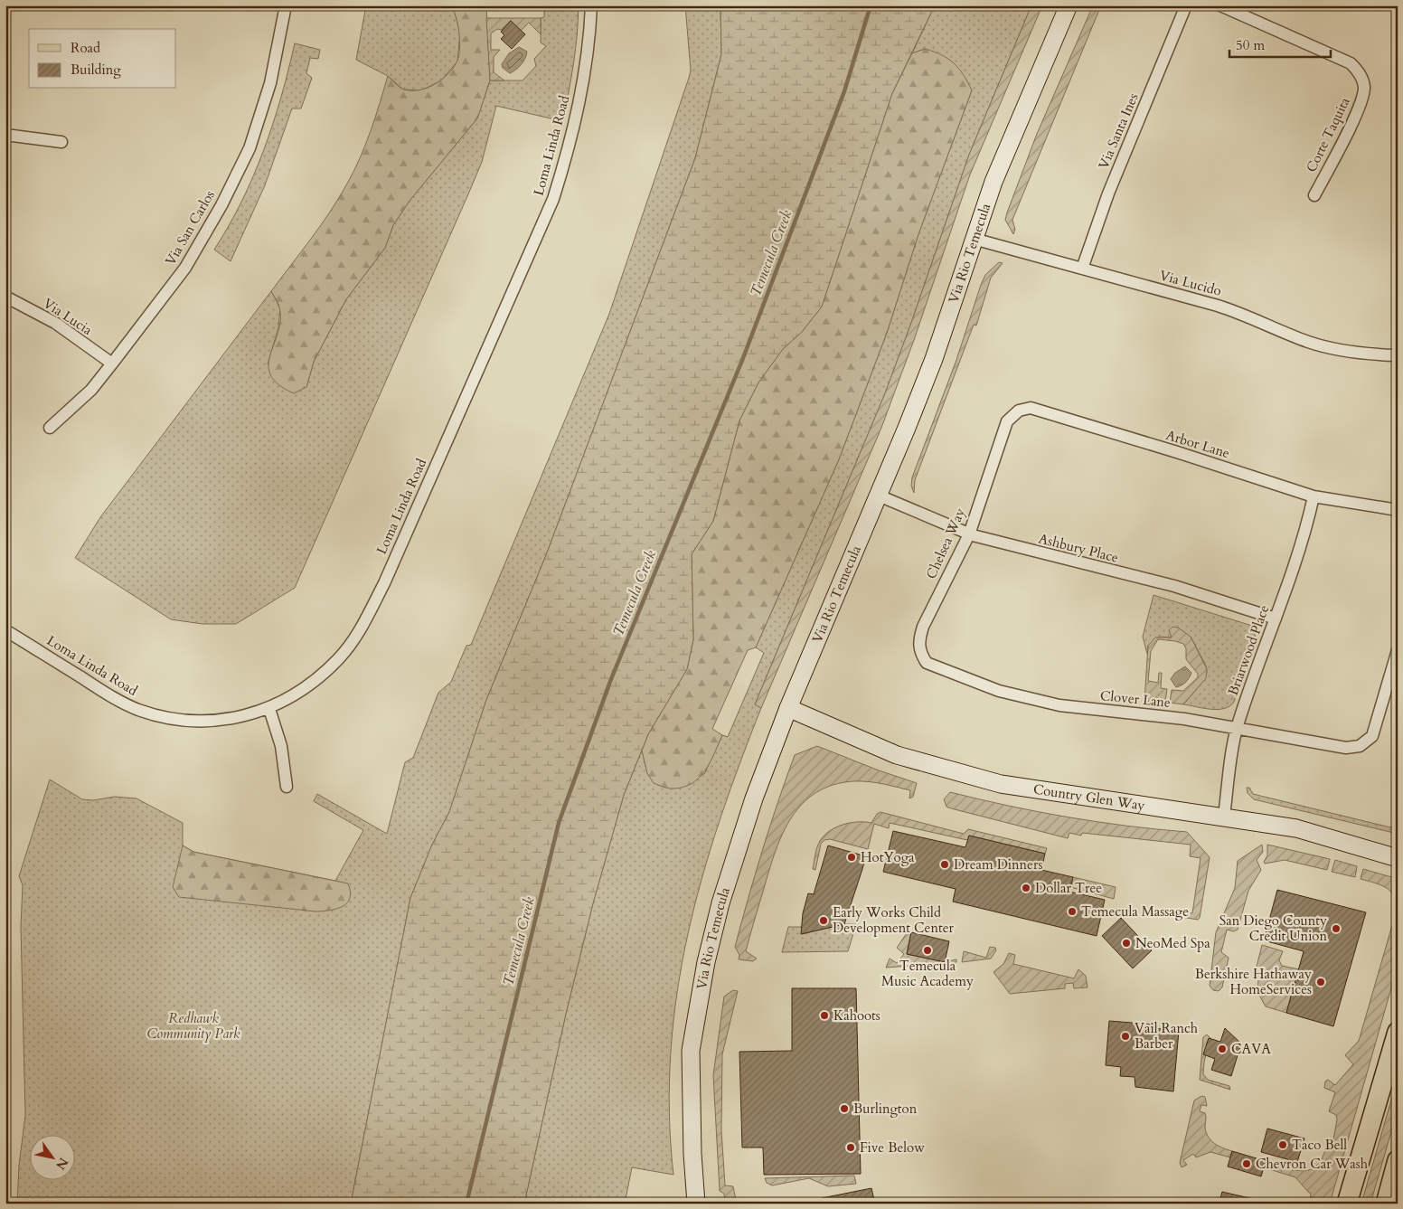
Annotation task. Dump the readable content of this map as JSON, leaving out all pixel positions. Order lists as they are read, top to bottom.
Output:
{
  "streets": {
    "street": [
      "Via Santa Ines",
      "Corte Taquita",
      "Loma Linda Road",
      "Via San Carlos",
      "Via Rio Temecula",
      "Via Lucido",
      "Via Lucia",
      "Arbor Lane",
      "Chelsea Way",
      "Ashbury Place",
      "Briarwood Place",
      "Clover Lane",
      "Country Glen Way"
    ]
  },
  "crossings": [
    ["Via Santa Ines", "Via Lucido"],
    ["Via San Carlos", "Via Lucia"],
    ["Via Rio Temecula", "Via Lucido"],
    ["Via Rio Temecula", "Ashbury Place"],
    ["Via Rio Temecula", "Country Glen Way"],
    ["Arbor Lane", "Chelsea Way"],
    ["Arbor Lane", "Briarwood Place"],
    ["Chelsea Way", "Ashbury Place"],
    ["Chelsea Way", "Clover Lane"],
    ["Ashbury Place", "Briarwood Place"],
    ["Briarwood Place", "Clover Lane"],
    ["Briarwood Place", "Country Glen Way"]
  ],
  "water": ["Temecula Creek"],
  "parks": ["Redhawk Community Park"],
  "places": [
    "HotYoga",
    "Dream Dinners",
    "Dollar Tree",
    "Temecula Massage",
    "Early Works Child Development Center",
    "San Diego County Credit Union",
    "NeoMed Spa",
    "Temecula Music Academy",
    "Berkshire Hathaway HomeServices",
    "Kahoots",
    "Vail Ranch Barber",
    "CAVA",
    "Burlington",
    "Taco Bell",
    "Five Below",
    "Chevron Car Wash"
  ],
  "legend": ["Road", "Building"],
  "scale_bar": "50 m",
  "north": "bottom right"
}
